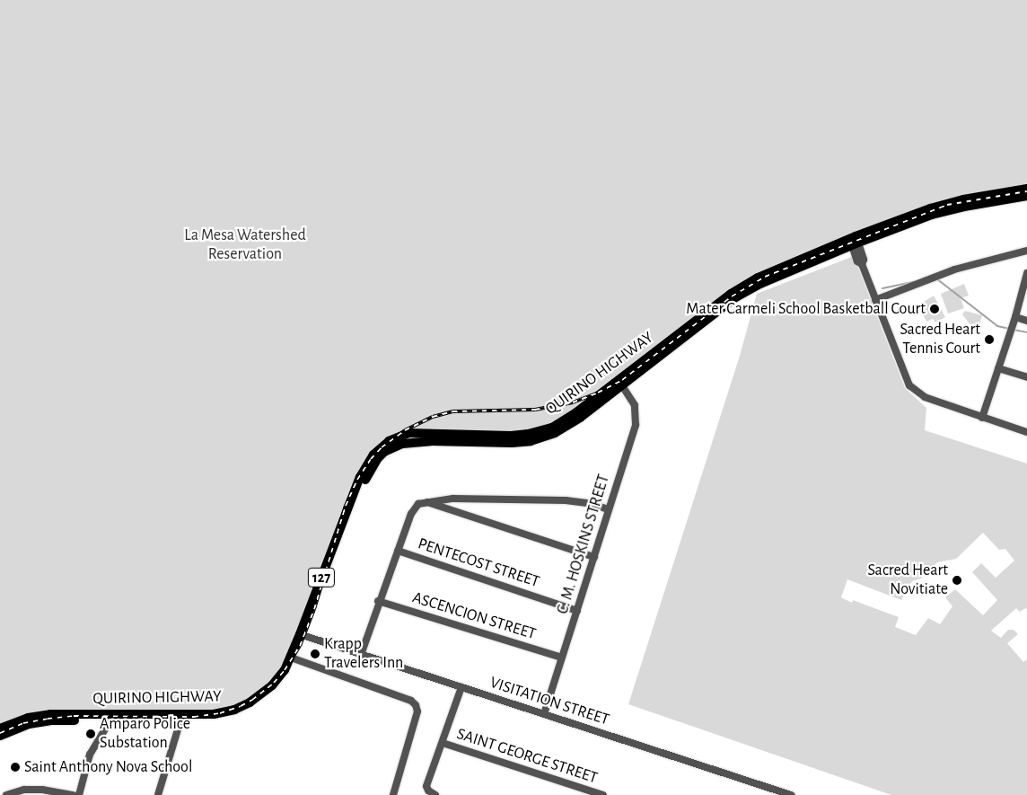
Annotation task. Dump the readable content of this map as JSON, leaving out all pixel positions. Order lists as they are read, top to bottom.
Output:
{
  "streets": {
    "main road": ["QUIRINO HIGHWAY", "127"],
    "street": [
      "C. M. HOSKINS STREET",
      "PENTECOST STREET",
      "ASCENCION STREET",
      "VISITATION STREET",
      "SAINT GEORGE STREET"
    ]
  },
  "crossings": [
    ["QUIRINO HIGHWAY", "C. M. HOSKINS STREET"],
    ["QUIRINO HIGHWAY", "VISITATION STREET"],
    ["C. M. HOSKINS STREET", "PENTECOST STREET"],
    ["C. M. HOSKINS STREET", "ASCENCION STREET"],
    ["C. M. HOSKINS STREET", "VISITATION STREET"]
  ],
  "parks": ["La Mesa Watershed Reservation"],
  "places": [
    "Mater Carmeli School Basketball Court",
    "Sacred Heart Tennis Court",
    "Sacred Heart Novitiate",
    "Krapp Travelers Inn",
    "Amparo Police Substation",
    "Saint Anthony Nova School"
  ]
}
